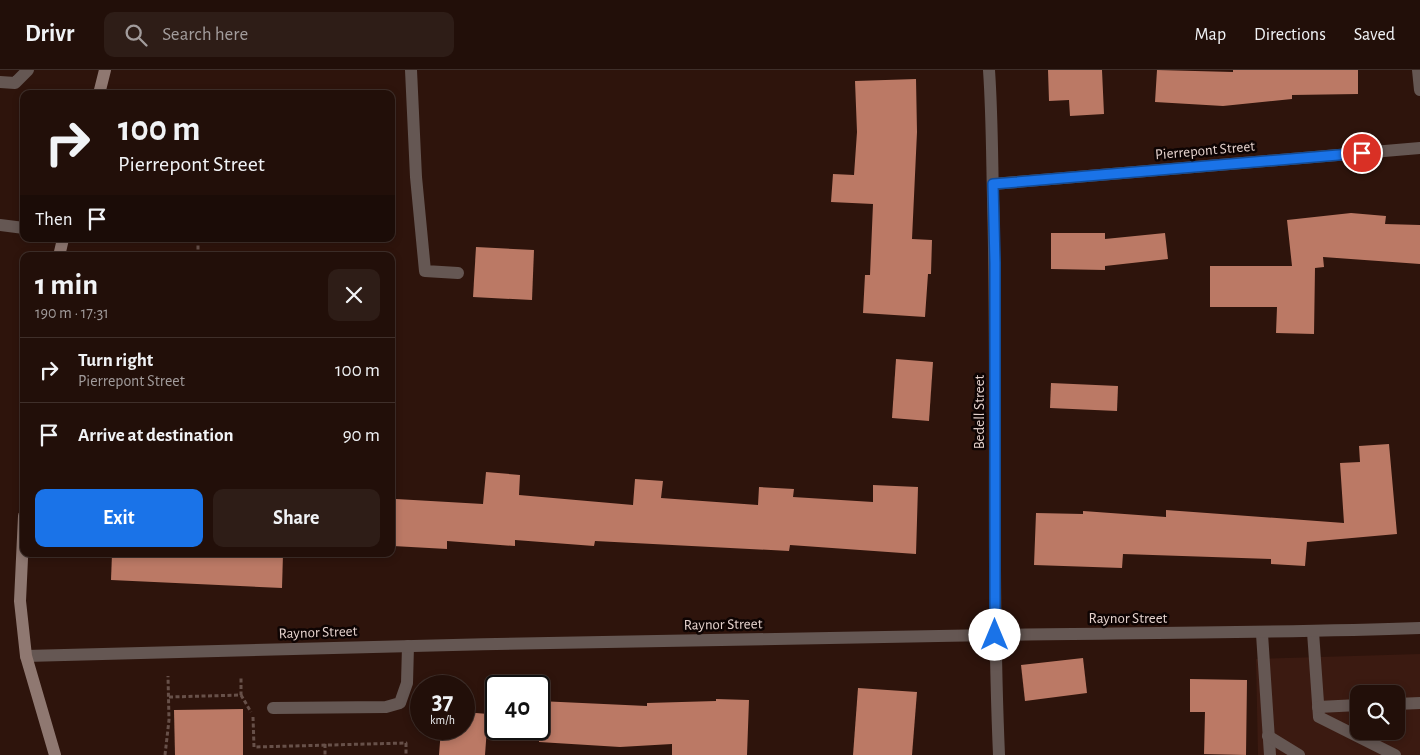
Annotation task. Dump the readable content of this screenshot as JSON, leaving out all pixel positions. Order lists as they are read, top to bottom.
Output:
{
  "streets": {
    "street": ["Pierrepont Street", "Bedell Street", "Raynor Street"]
  },
  "crossings": [
    ["Pierrepont Street", "Bedell Street"],
    ["Bedell Street", "Raynor Street"]
  ],
  "page": {
    "header": "Drivr",
    "search": "Search here",
    "nav": ["Map", "Directions", "Saved"],
    "turn": ["100 m", "Pierrepont Street"],
    "then": "Then",
    "heading": ["1 min", "190 m · 17:31"],
    "list": [
      {
        "name": "Turn right",
        "note": "Pierrepont Street",
        "value": "100 m"
      },
      {
        "name": "Arrive at destination",
        "value": "90 m"
      }
    ],
    "buttons": ["Exit", "Share"],
    "speed": "37 km/h",
    "limit": "40"
  }
}
